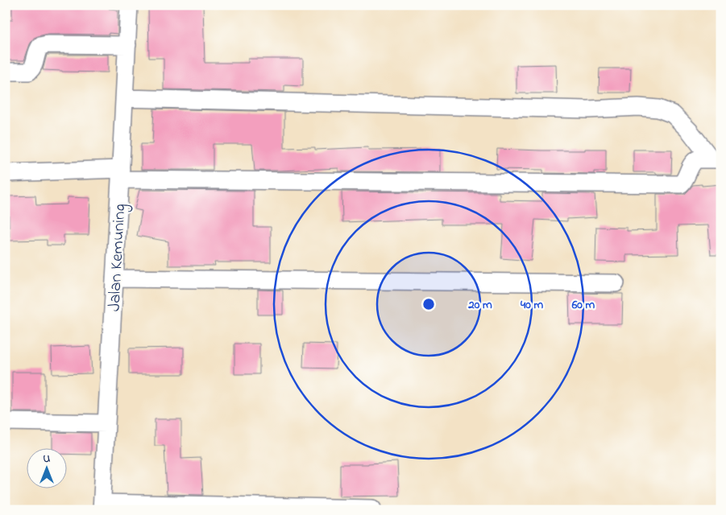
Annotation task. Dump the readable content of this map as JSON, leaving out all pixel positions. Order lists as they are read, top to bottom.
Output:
{
  "streets": {
    "street": ["Jalan Kemuning"]
  },
  "north": "top",
  "rings": ["20 m", "40 m", "60 m"]
}
